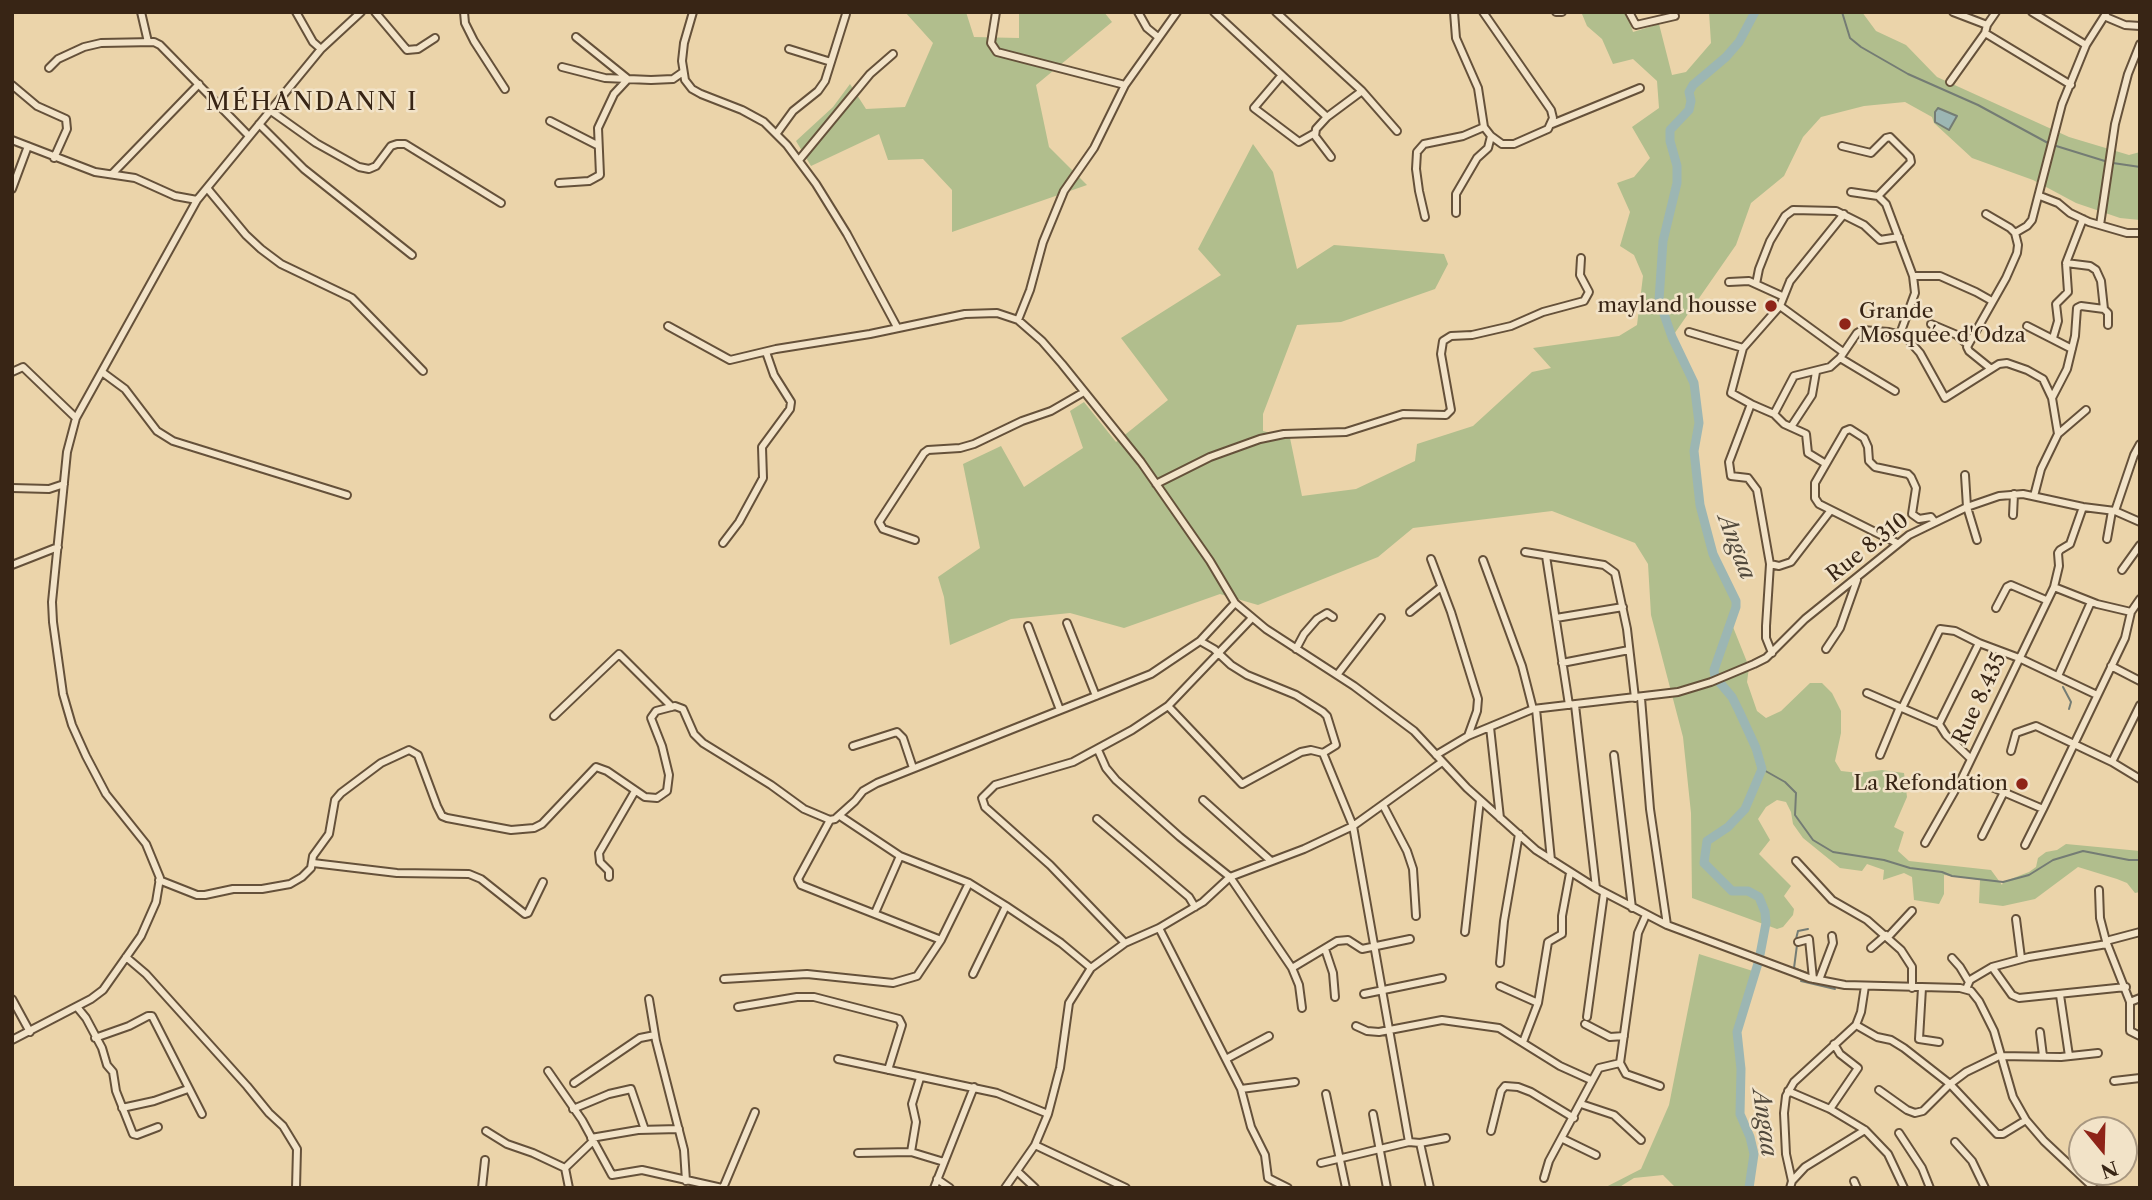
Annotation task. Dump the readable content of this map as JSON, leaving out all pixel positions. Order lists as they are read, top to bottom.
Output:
{
  "streets": {
    "street": ["Rue 8.310", "Rue 8.435"]
  },
  "districts": ["MÉHANDANN I"],
  "water": ["Angaa"],
  "places": ["mayland housse", "Grande Mosquée d'Odza", "La Refondation"],
  "north": "bottom"
}
